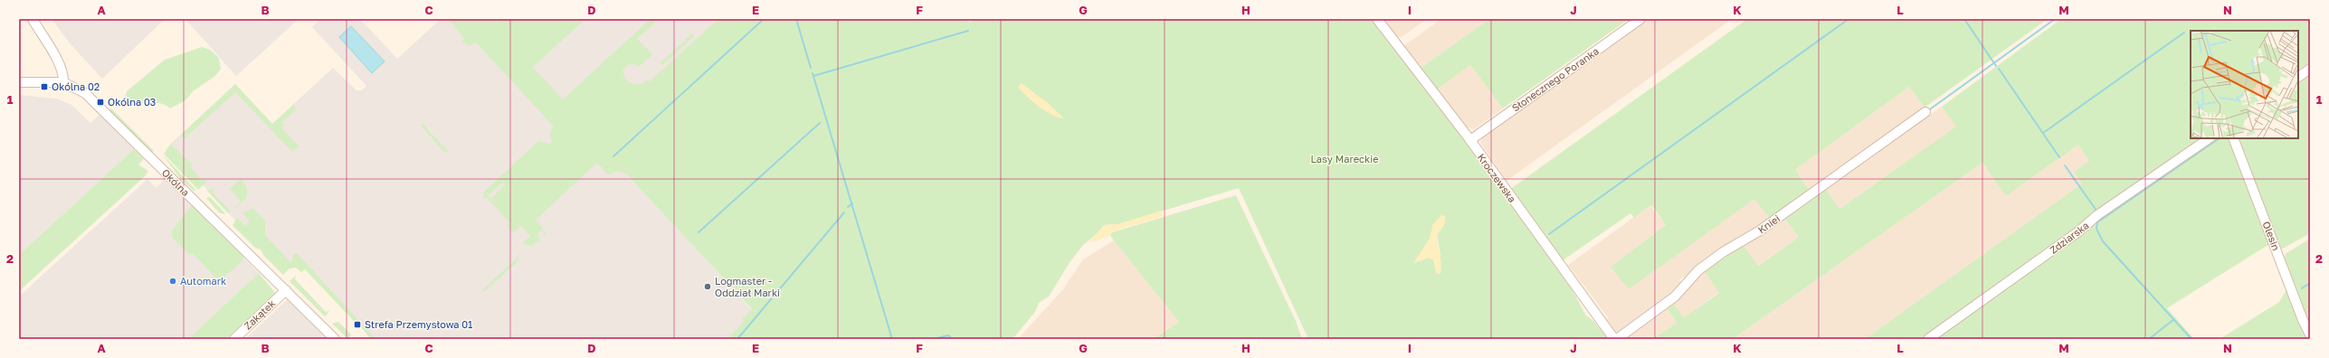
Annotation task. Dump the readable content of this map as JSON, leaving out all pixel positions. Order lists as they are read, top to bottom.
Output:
{
  "streets": {
    "street": [
      "Słonecznego Poranka",
      "Kroczewska",
      "Okólna",
      "Kniei",
      "Olesin",
      "Zdziarska",
      "Zakątek"
    ]
  },
  "crossings": [
    ["Słonecznego Poranka", "Kroczewska"],
    ["Okólna", "Zakątek"]
  ],
  "parks": ["Lasy Mareckie"],
  "places": {
    "transit": ["Okólna 02", "Okólna 03", "Strefa Przemysłowa 01"],
    "other": ["Automark", "Logmaster - Oddział Marki"]
  },
  "grid": {
    "columns": [
      "A",
      "B",
      "C",
      "D",
      "E",
      "F",
      "G",
      "H",
      "I",
      "J",
      "K",
      "L",
      "M",
      "N"
    ],
    "rows": ["1", "2"]
  }
}
